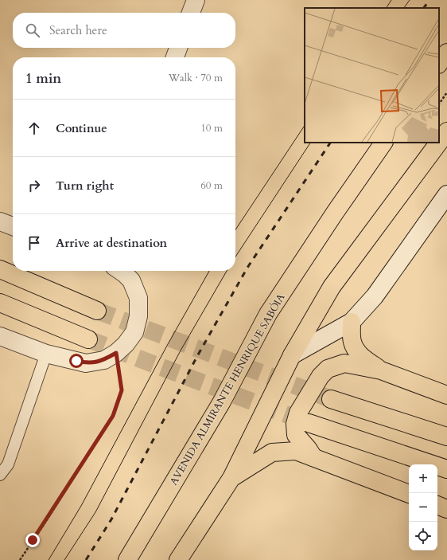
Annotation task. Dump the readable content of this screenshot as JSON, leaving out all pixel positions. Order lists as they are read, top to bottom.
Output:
{
  "streets": {
    "main road": ["AVENIDA ALMIRANTE HENRIQUE SABÓIA"]
  },
  "page": {
    "search": "Search here",
    "heading": ["1 min", "Walk · 70 m"],
    "list": [
      ["Continue", "10 m"],
      ["Turn right", "60 m"],
      "Arrive at destination"
    ],
    "map_buttons": ["+", "−"]
  }
}
